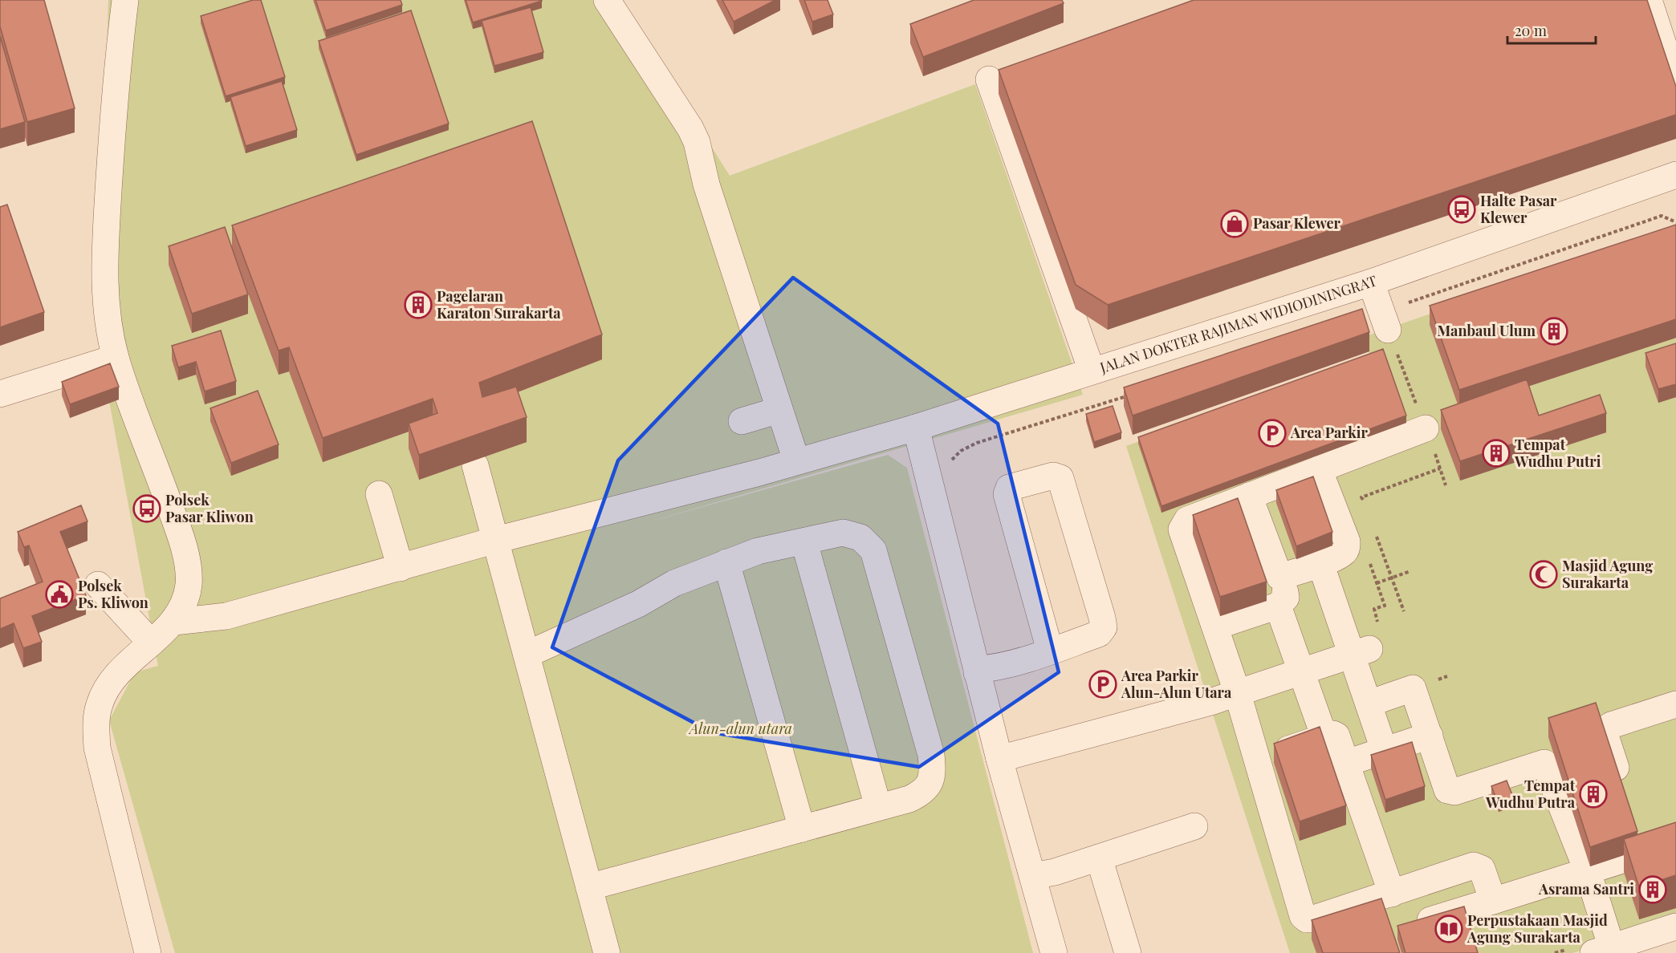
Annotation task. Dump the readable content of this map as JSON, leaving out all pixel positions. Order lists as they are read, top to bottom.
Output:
{
  "streets": {
    "street": ["JALAN DOKTER RAJIMAN WIDIODININGRAT"]
  },
  "parks": ["Alun-alun utara"],
  "places": {
    "bus stop": ["Halte Pasar Klewer", "Polsek Pasar Kliwon"],
    "shop": ["Pasar Klewer"],
    "building": [
      "Pagelaran Karaton Surakarta",
      "Manbaul Ulum",
      "Tempat Wudhu Putri",
      "Tempat Wudhu Putra",
      "Asrama Santri"
    ],
    "parking": ["Area Parkir", "Area Parkir Alun-Alun Utara"],
    "mosque": ["Masjid Agung Surakarta"],
    "public building": ["Polsek Ps. Kliwon"],
    "library": ["Perpustakaan Masjid Agung Surakarta"]
  },
  "scale_bar": "20 m"
}
